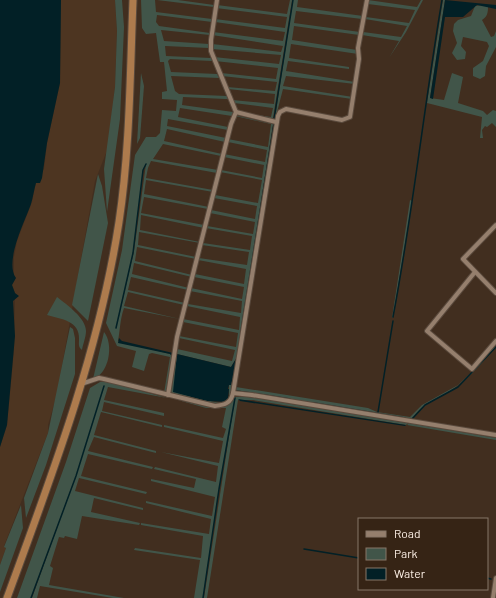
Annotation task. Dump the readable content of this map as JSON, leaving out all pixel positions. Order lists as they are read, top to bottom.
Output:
{
  "legend": ["Road", "Park", "Water"]
}
